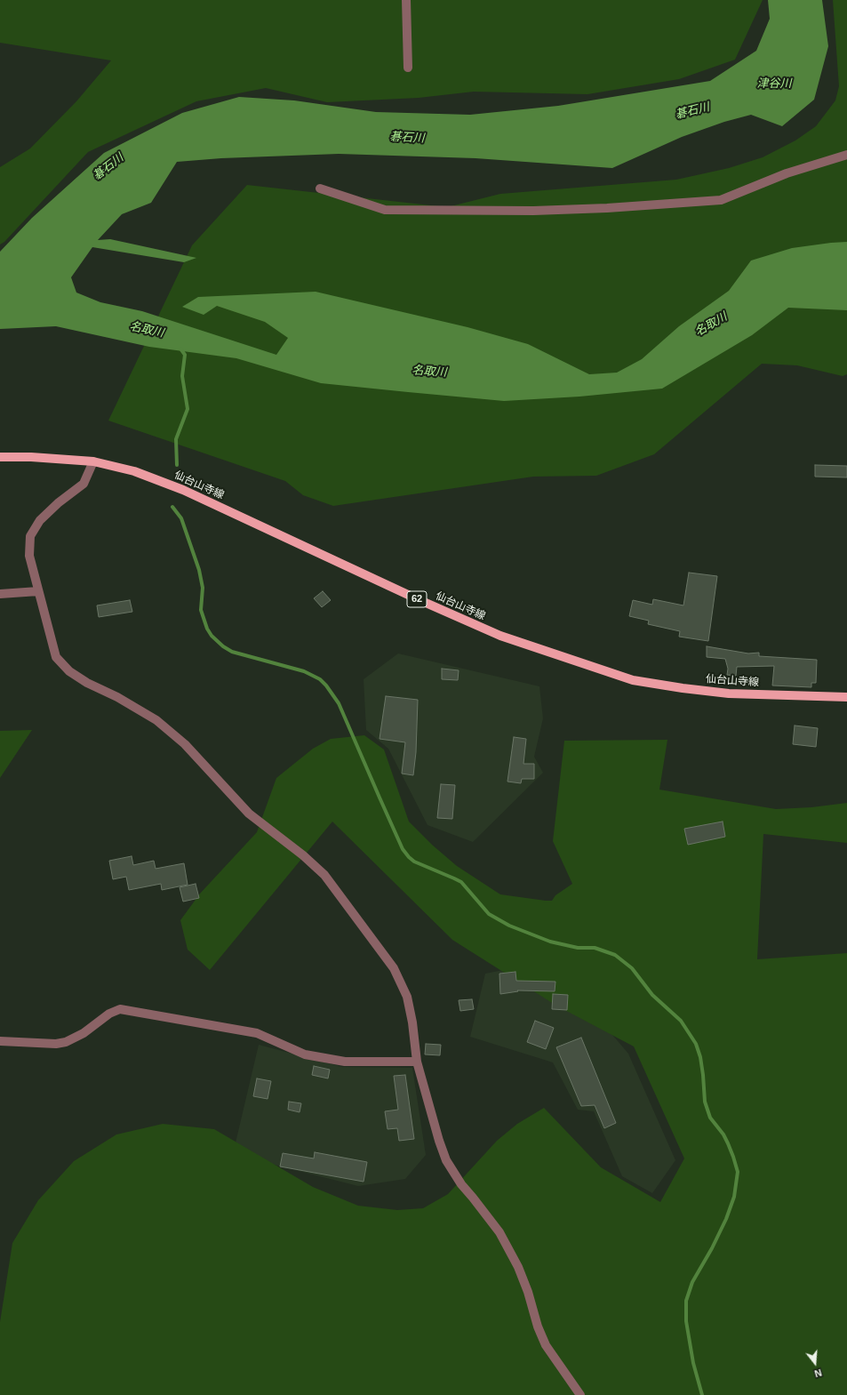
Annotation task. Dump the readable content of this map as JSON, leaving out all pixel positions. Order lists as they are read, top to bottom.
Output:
{
  "streets": {
    "main road": ["仙台山寺線", "62"]
  },
  "water": ["津谷川", "碁石川", "名取川"],
  "north": "bottom"
}
